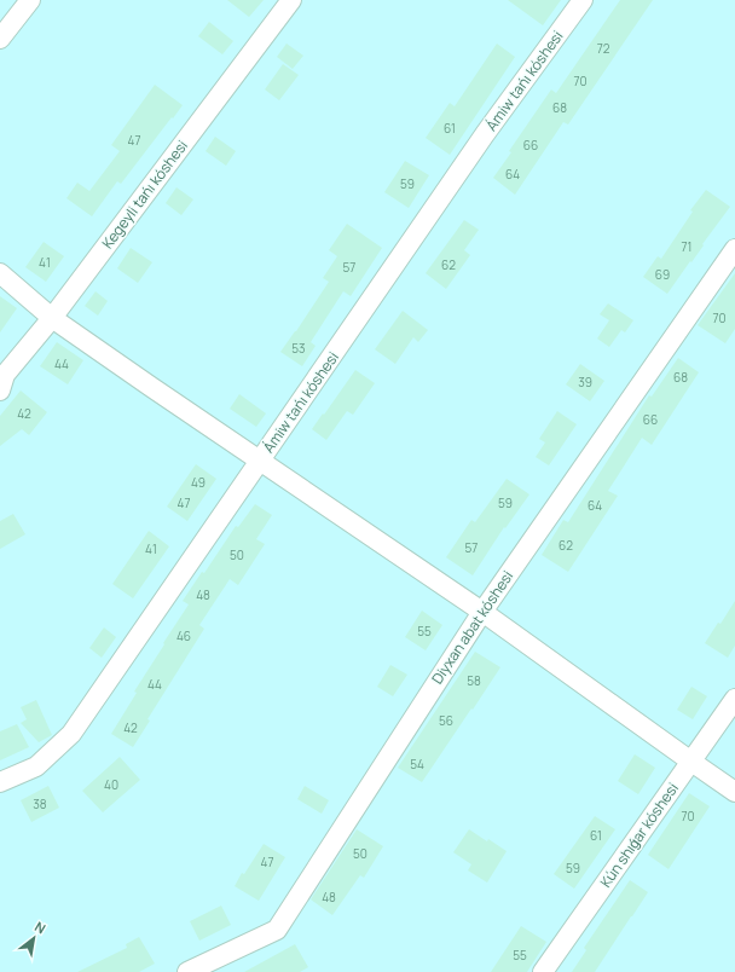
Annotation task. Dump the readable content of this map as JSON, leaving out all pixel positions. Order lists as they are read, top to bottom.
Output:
{
  "streets": {
    "street": [
      "Ámiw tańı kóshesi",
      "Kegeyli tańı kóshesi",
      "Diyxan abat kóshesi",
      "Kún shıǵar kóshesi"
    ]
  },
  "house_numbers": [
    "72",
    "70",
    "68",
    "61",
    "47",
    "66",
    "64",
    "59",
    "71",
    "41",
    "62",
    "57",
    "69",
    "70",
    "53",
    "44",
    "68",
    "39",
    "42",
    "66",
    "49",
    "47",
    "59",
    "64",
    "62",
    "57",
    "41",
    "50",
    "48",
    "55",
    "46",
    "58",
    "44",
    "56",
    "42",
    "54",
    "40",
    "38",
    "70",
    "61",
    "50",
    "47",
    "59",
    "48",
    "55"
  ],
  "north": "top right"
}
